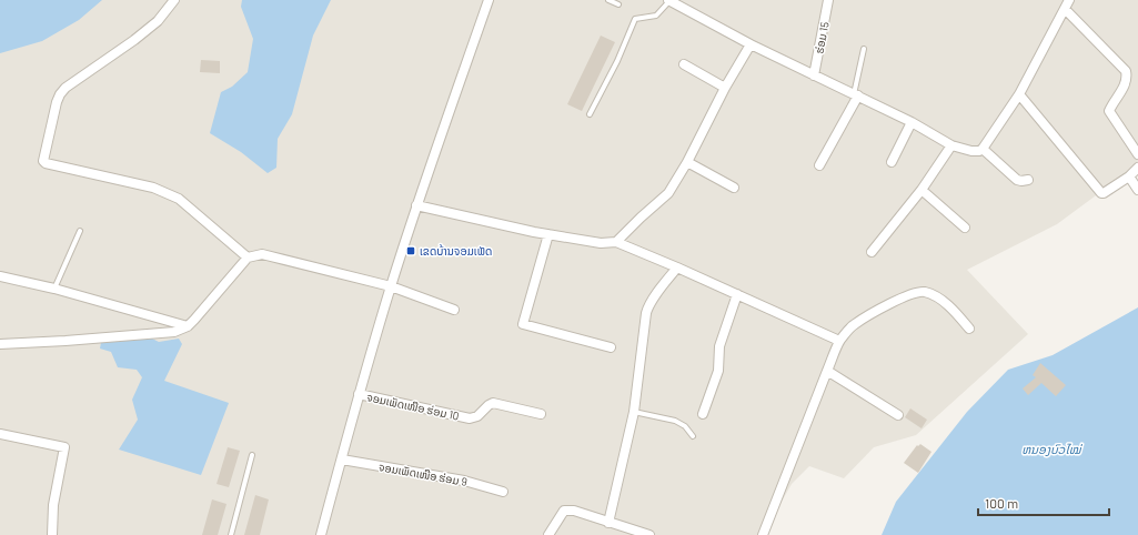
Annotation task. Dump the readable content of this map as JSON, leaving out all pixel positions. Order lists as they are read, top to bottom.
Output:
{
  "streets": {
    "street": ["ຮ່ອມ 15", "ຈອມເພັດເໜືອ ຮ່ອມ 10", "ຈອມເພັດເໜືອ ຮ່ອມ 9"]
  },
  "water": ["ຫນອງບົວໄໝ່"],
  "places": {
    "transit": ["ເຂດບ້ານຈອມເພັດ"]
  },
  "scale_bar": "100 m"
}
